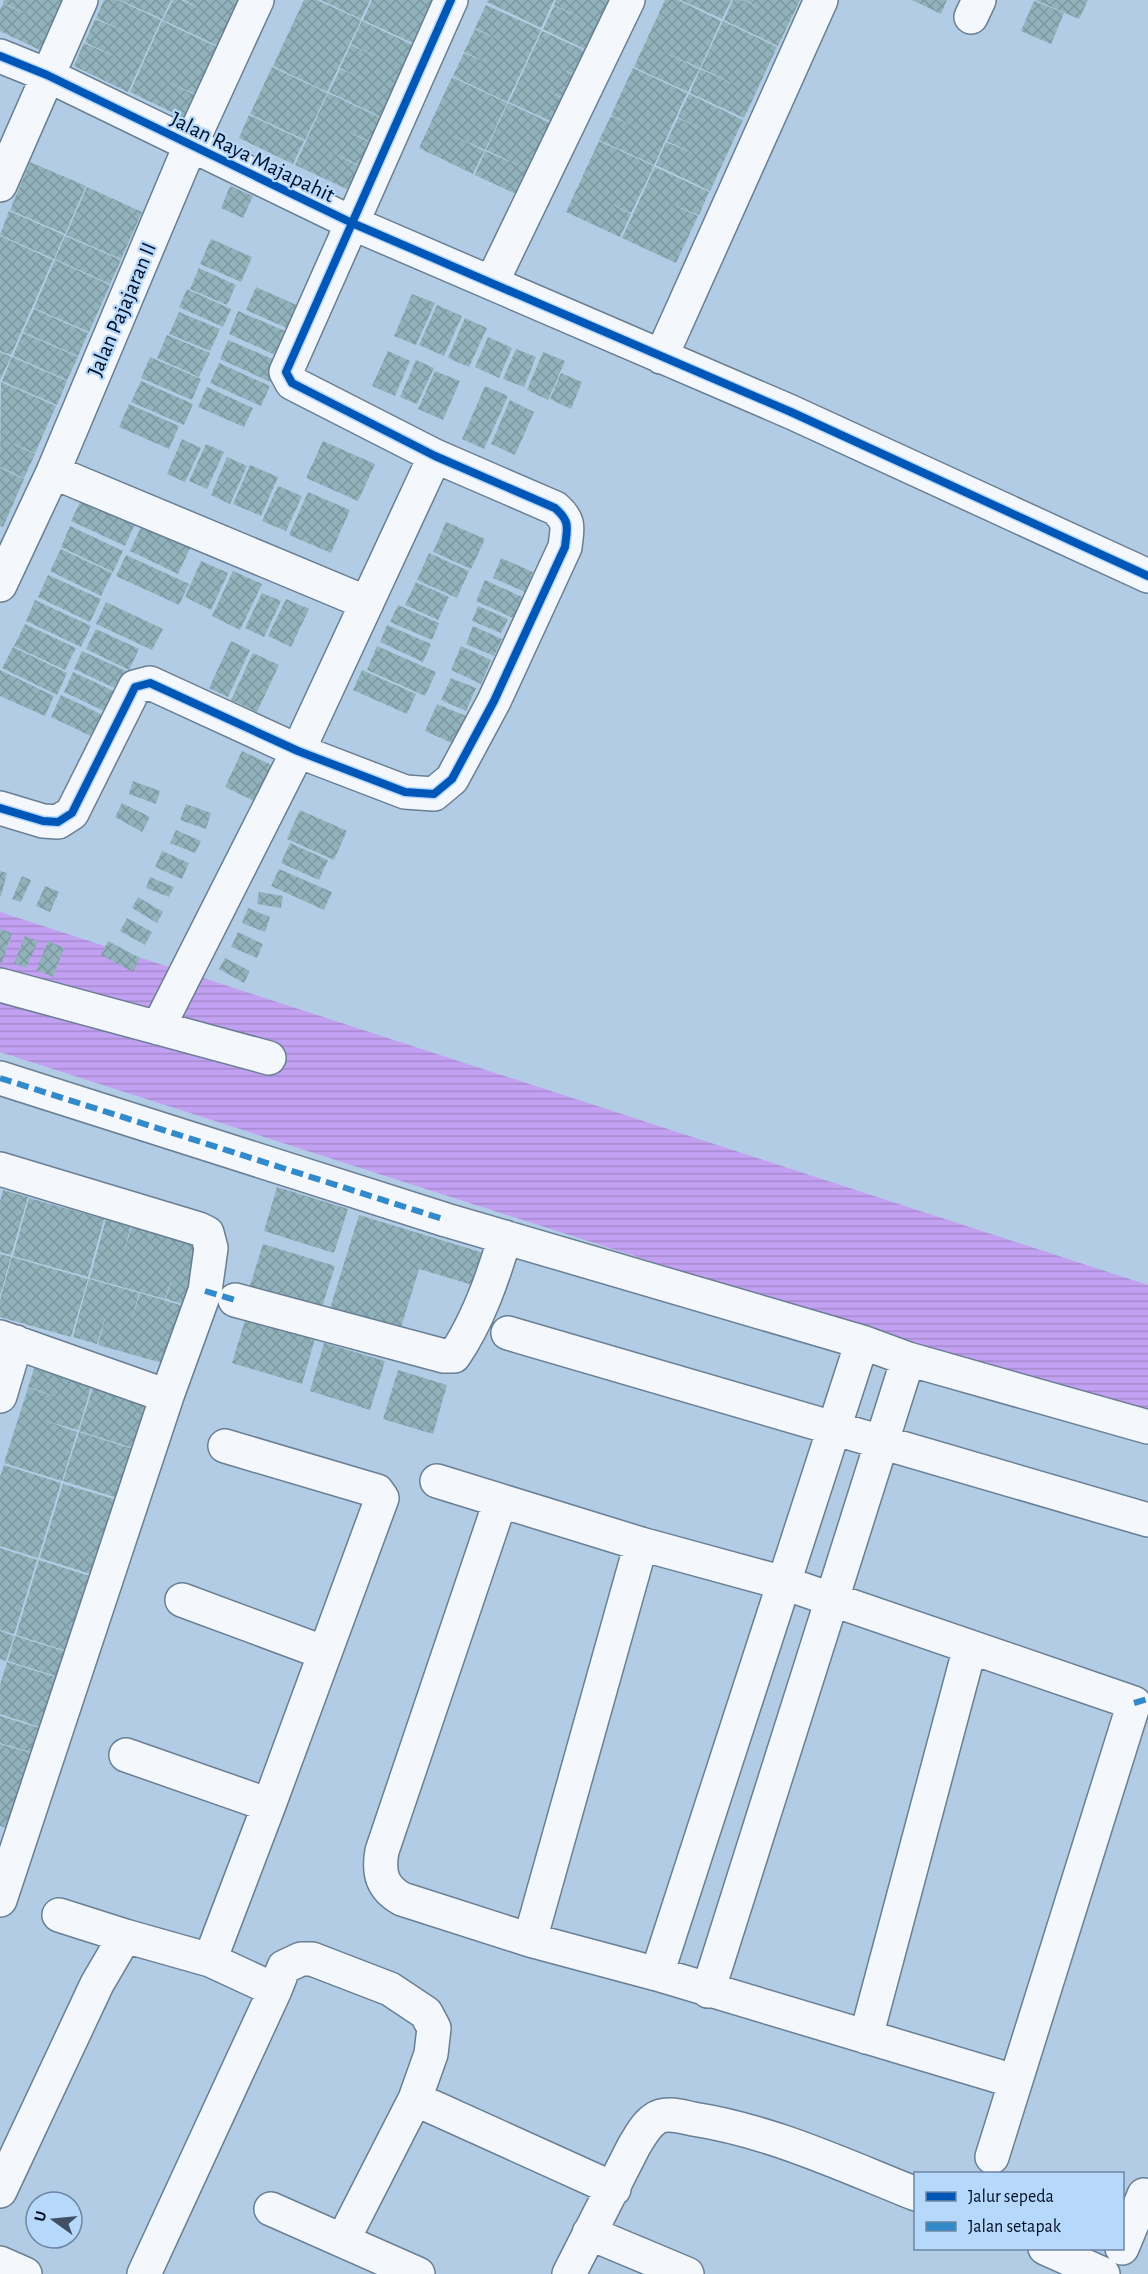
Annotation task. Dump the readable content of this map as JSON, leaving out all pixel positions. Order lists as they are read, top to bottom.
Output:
{
  "streets": {
    "street": ["Jalan Raya Majapahit", "Jalan Pajajaran II"]
  },
  "crossings": [
    ["Jalan Raya Majapahit", "Jalan Pajajaran II"]
  ],
  "legend": ["Jalur sepeda", "Jalan setapak"],
  "north": "left"
}
